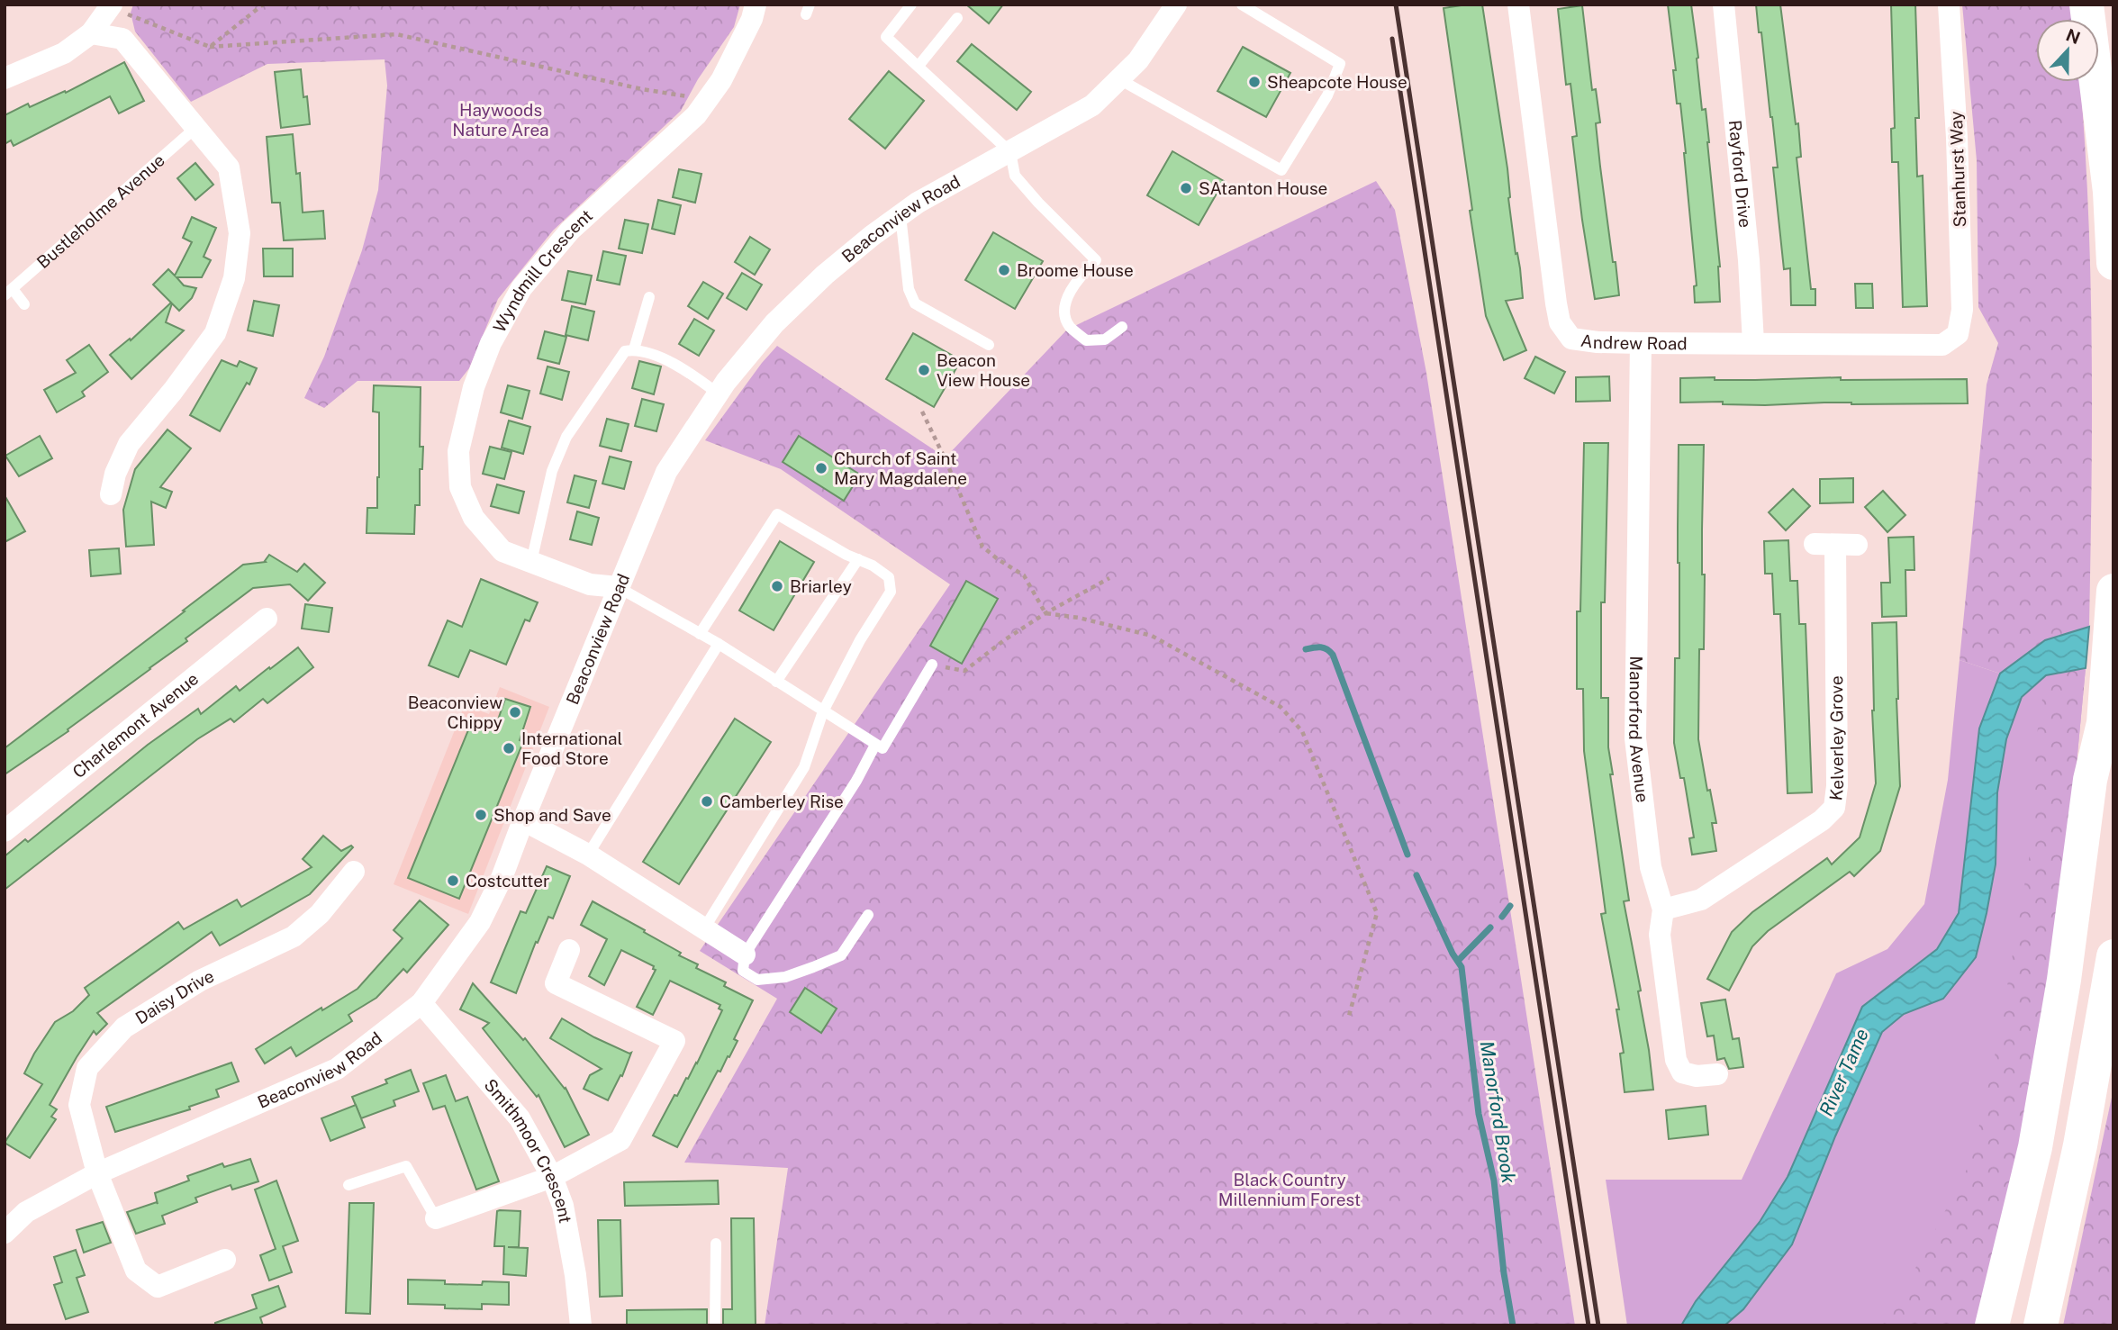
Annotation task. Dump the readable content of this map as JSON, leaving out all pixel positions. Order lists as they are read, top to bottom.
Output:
{
  "streets": {
    "street": [
      "Stanhurst Way",
      "Rayford Drive",
      "Beaconview Road",
      "Wyndmill Crescent",
      "Andrew Road",
      "Charlemont Avenue",
      "Manorford Avenue",
      "Kelverley Grove",
      "Daisy Drive",
      "Smithmoor Crescent"
    ],
    "lane": ["Bustleholme Avenue"]
  },
  "crossings": [
    ["Stanhurst Way", "Andrew Road"],
    ["Rayford Drive", "Andrew Road"],
    ["Beaconview Road", "Wyndmill Crescent"],
    ["Beaconview Road", "Daisy Drive"],
    ["Beaconview Road", "Smithmoor Crescent"],
    ["Andrew Road", "Manorford Avenue"],
    ["Manorford Avenue", "Kelverley Grove"]
  ],
  "water": ["River Tame", "Manorford Brook"],
  "parks": ["Haywoods Nature Area", "Black Country Millennium Forest"],
  "places": [
    "Sheapcote House",
    "SAtanton House",
    "Broome House",
    "Beacon View House",
    "Church of Saint Mary Magdalene",
    "Briarley",
    "Beaconview Chippy",
    "International Food Store",
    "Camberley Rise",
    "Shop and Save",
    "Costcutter"
  ],
  "north": "top"
}
